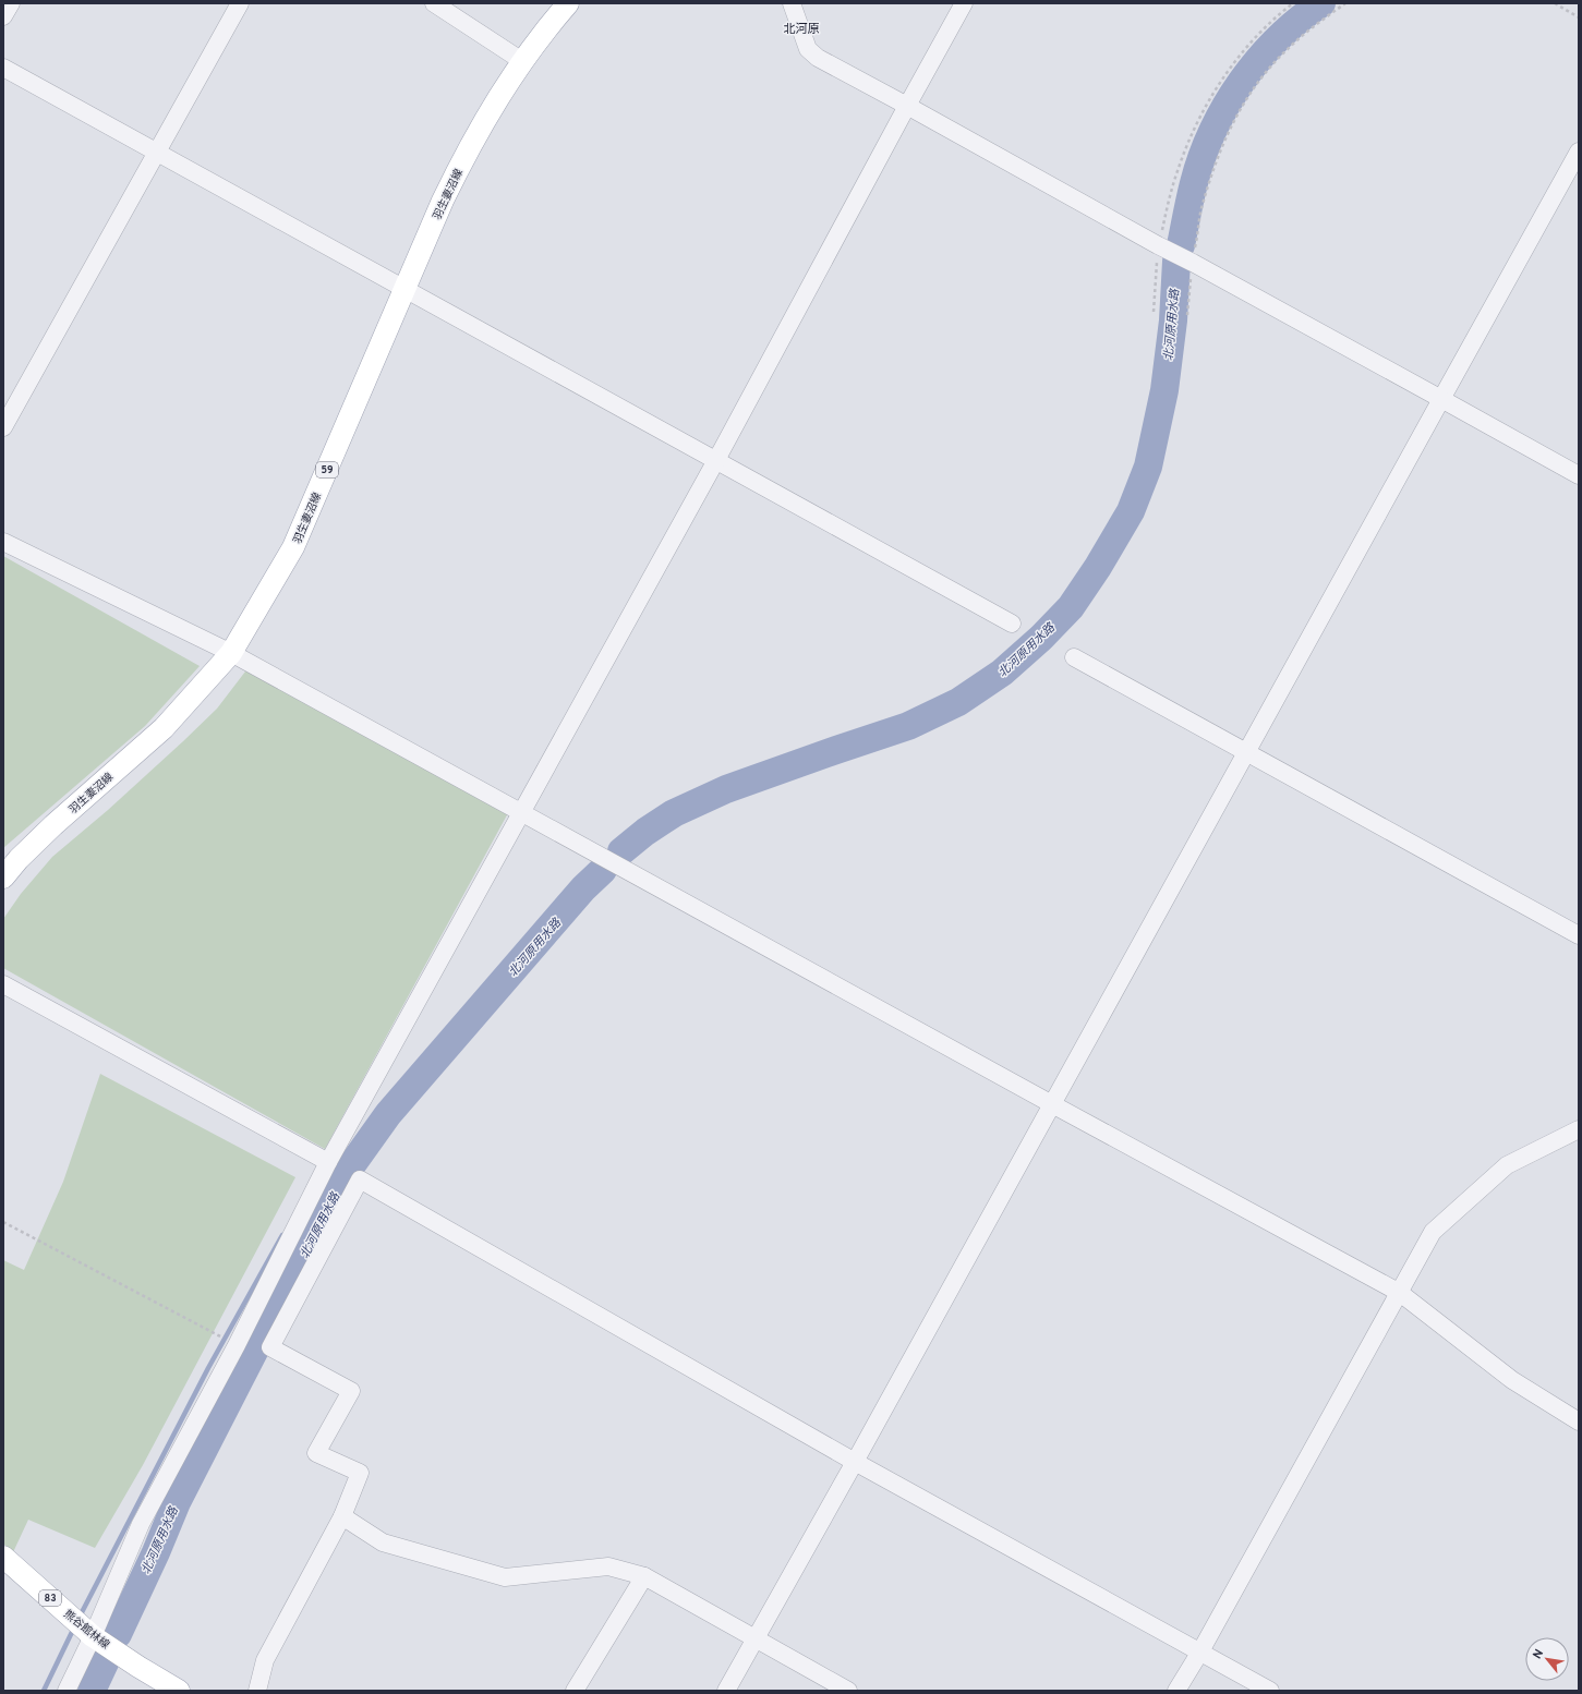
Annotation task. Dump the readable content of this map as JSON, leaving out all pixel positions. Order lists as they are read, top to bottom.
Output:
{
  "streets": {
    "main road": [
      "羽生妻沼線",
      "59",
      "83",
      "熊谷館林線"
    ]
  },
  "districts": ["北河原"],
  "water": ["北河原用水路"],
  "north": "top left"
}
